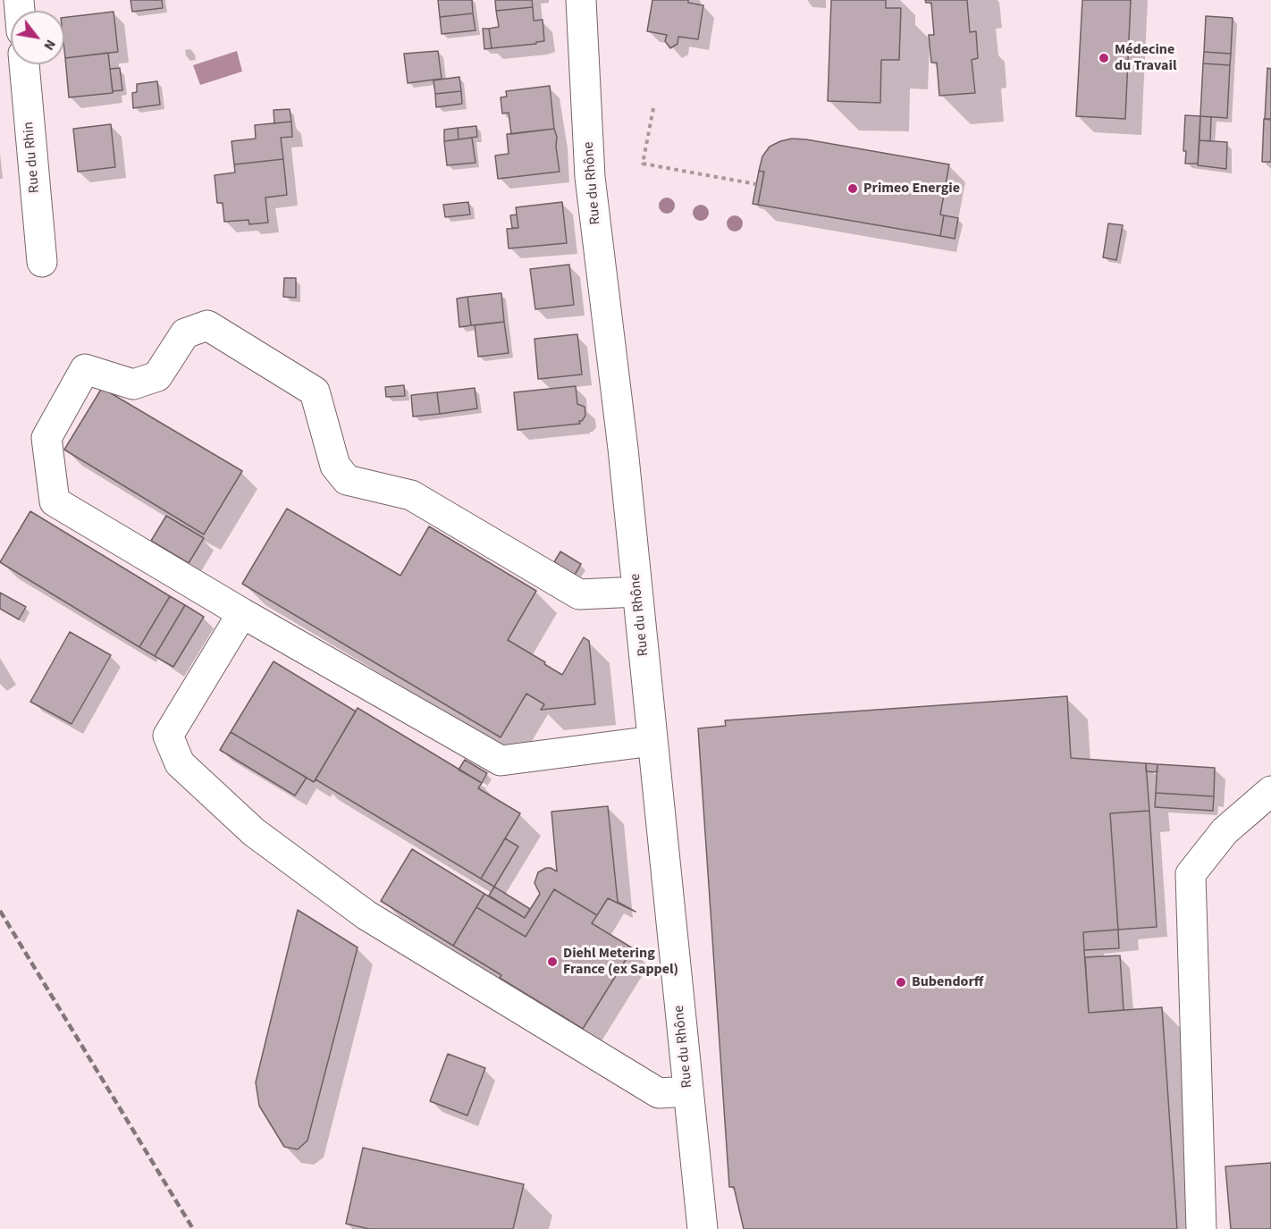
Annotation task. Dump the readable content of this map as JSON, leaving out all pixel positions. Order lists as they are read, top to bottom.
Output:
{
  "streets": {
    "street": ["Rue du Rhin", "Rue du Rhône"]
  },
  "places": [
    "Médecine du Travail",
    "Primeo Energie",
    "Diehl Metering France (ex Sappel)",
    "Bubendorff"
  ],
  "north": "bottom right"
}
